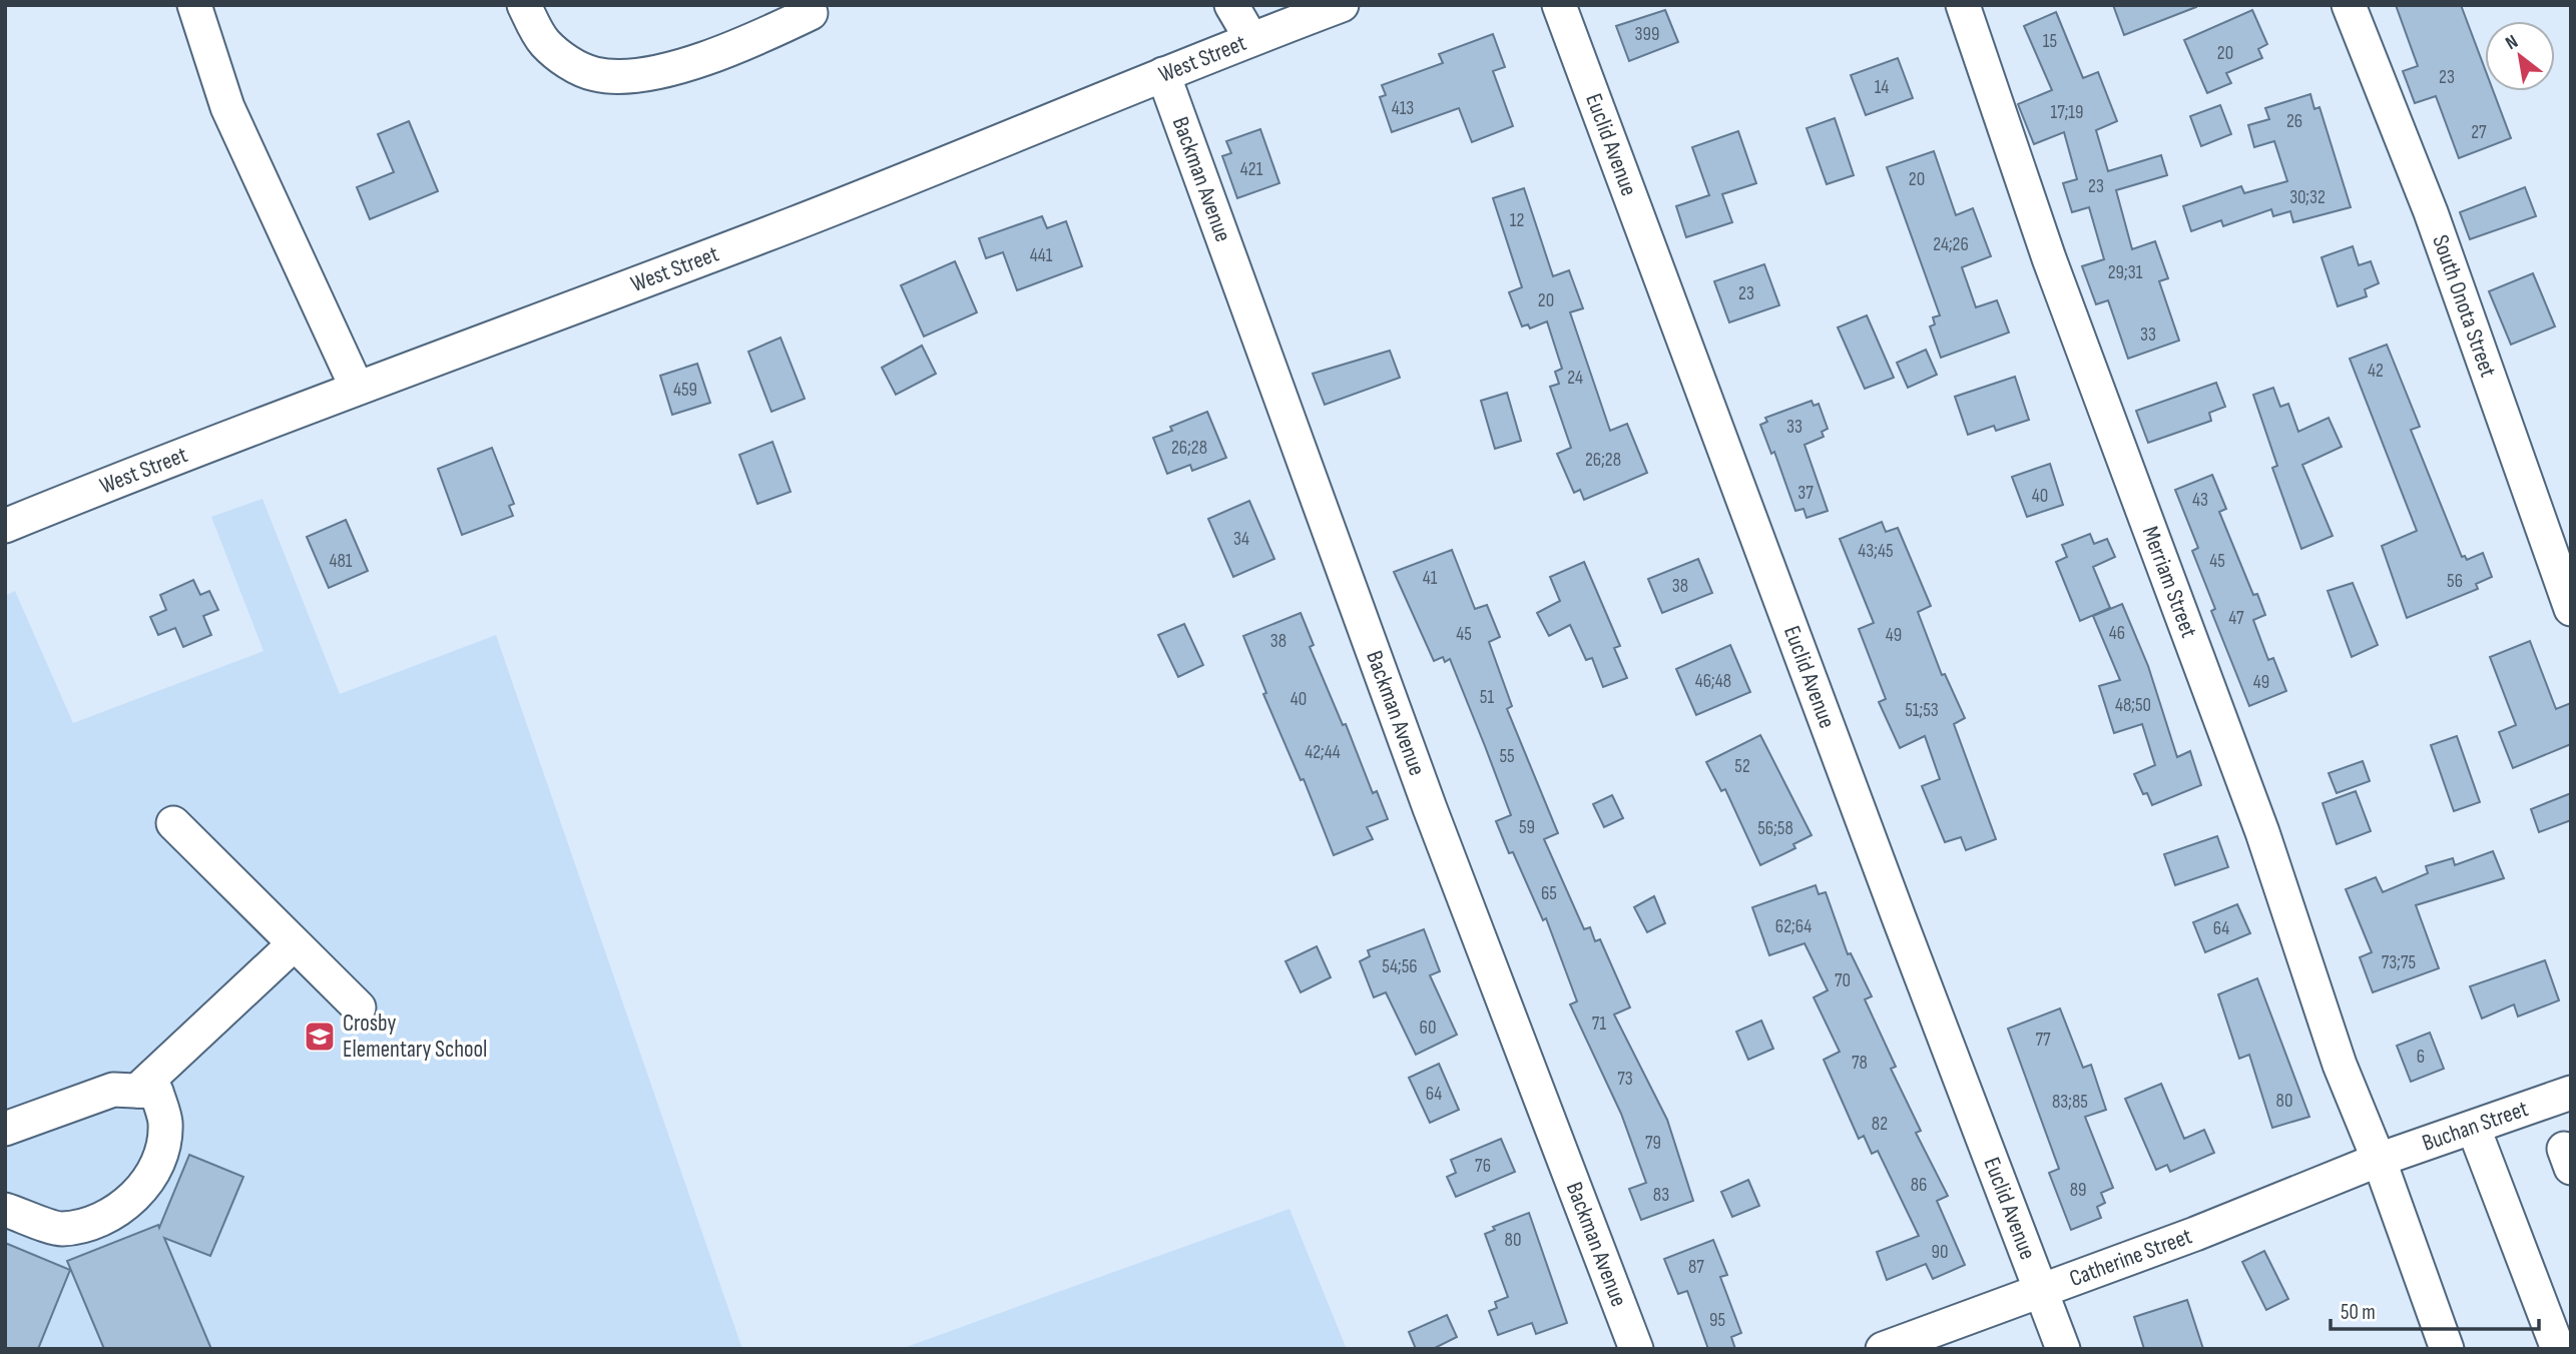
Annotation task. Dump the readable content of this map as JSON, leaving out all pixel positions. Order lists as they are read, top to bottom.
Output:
{
  "streets": {
    "street": [
      "West Street",
      "Euclid Avenue",
      "Backman Avenue",
      "South Onota Street",
      "Merriam Street",
      "Buchan Street",
      "Catherine Street"
    ]
  },
  "crossings": [
    ["West Street", "Backman Avenue"],
    ["Euclid Avenue", "Catherine Street"],
    ["Merriam Street", "Buchan Street"],
    ["Merriam Street", "Catherine Street"],
    ["Buchan Street", "Catherine Street"]
  ],
  "places": {
    "school or university": ["Crosby Elementary School"]
  },
  "house_numbers": [
    "399",
    "15",
    "20",
    "23",
    "14",
    "413",
    "17;19",
    "26",
    "27",
    "421",
    "20",
    "23",
    "30;32",
    "12",
    "24;26",
    "441",
    "29;31",
    "23",
    "20",
    "33",
    "42",
    "24",
    "459",
    "33",
    "26;28",
    "26;28",
    "37",
    "40",
    "43",
    "34",
    "43;45",
    "481",
    "45",
    "41",
    "56",
    "38",
    "47",
    "46",
    "45",
    "49",
    "38",
    "46;48",
    "49",
    "51",
    "40",
    "48;50",
    "51;53",
    "42;44",
    "55",
    "52",
    "59",
    "56;58",
    "65",
    "62;64",
    "64",
    "73;75",
    "54;56",
    "70",
    "71",
    "60",
    "77",
    "6",
    "78",
    "73",
    "64",
    "80",
    "83;85",
    "82",
    "79",
    "76",
    "86",
    "89",
    "83",
    "80",
    "90",
    "87",
    "95"
  ],
  "scale_bar": "50 m",
  "north": "top left"
}
